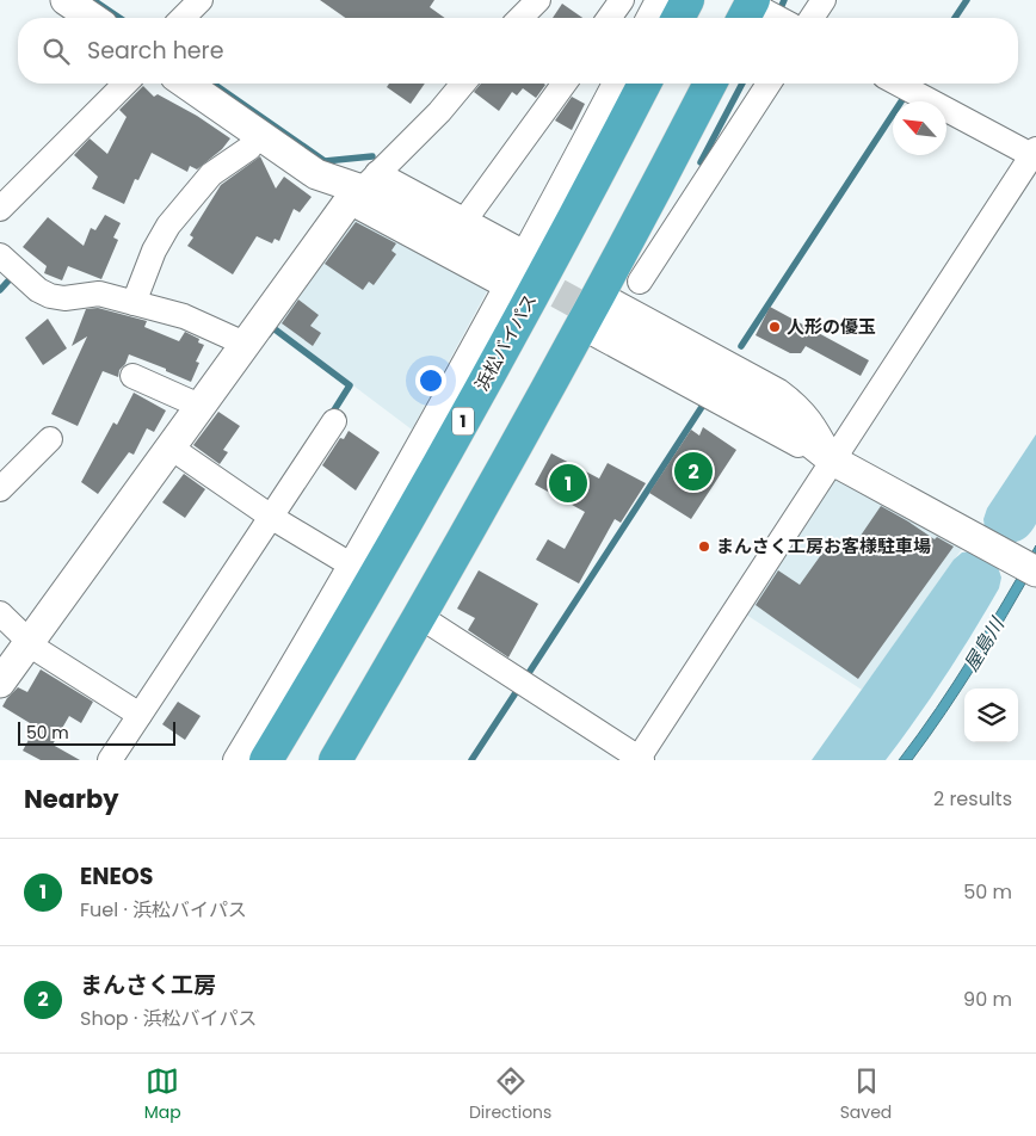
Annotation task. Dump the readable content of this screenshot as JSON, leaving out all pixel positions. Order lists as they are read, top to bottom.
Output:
{
  "streets": {
    "highway": ["浜松バイパス", "1"]
  },
  "water": ["屋島川"],
  "places": ["人形の優玉", "まんさく工房お客様駐車場"],
  "scale_bar": "50 m",
  "north": "top left",
  "page": {
    "search": "Search here",
    "pins": ["2", "1"],
    "scale": "50 m",
    "heading": ["Nearby", "2 results"],
    "list": [
      {
        "mark": "1",
        "name": "ENEOS",
        "note": "Fuel · 浜松バイパス",
        "value": "50 m"
      },
      {
        "mark": "2",
        "name": "まんさく工房",
        "note": "Shop · 浜松バイパス",
        "value": "90 m"
      }
    ],
    "nav": ["Map", "Directions", "Saved"]
  }
}
